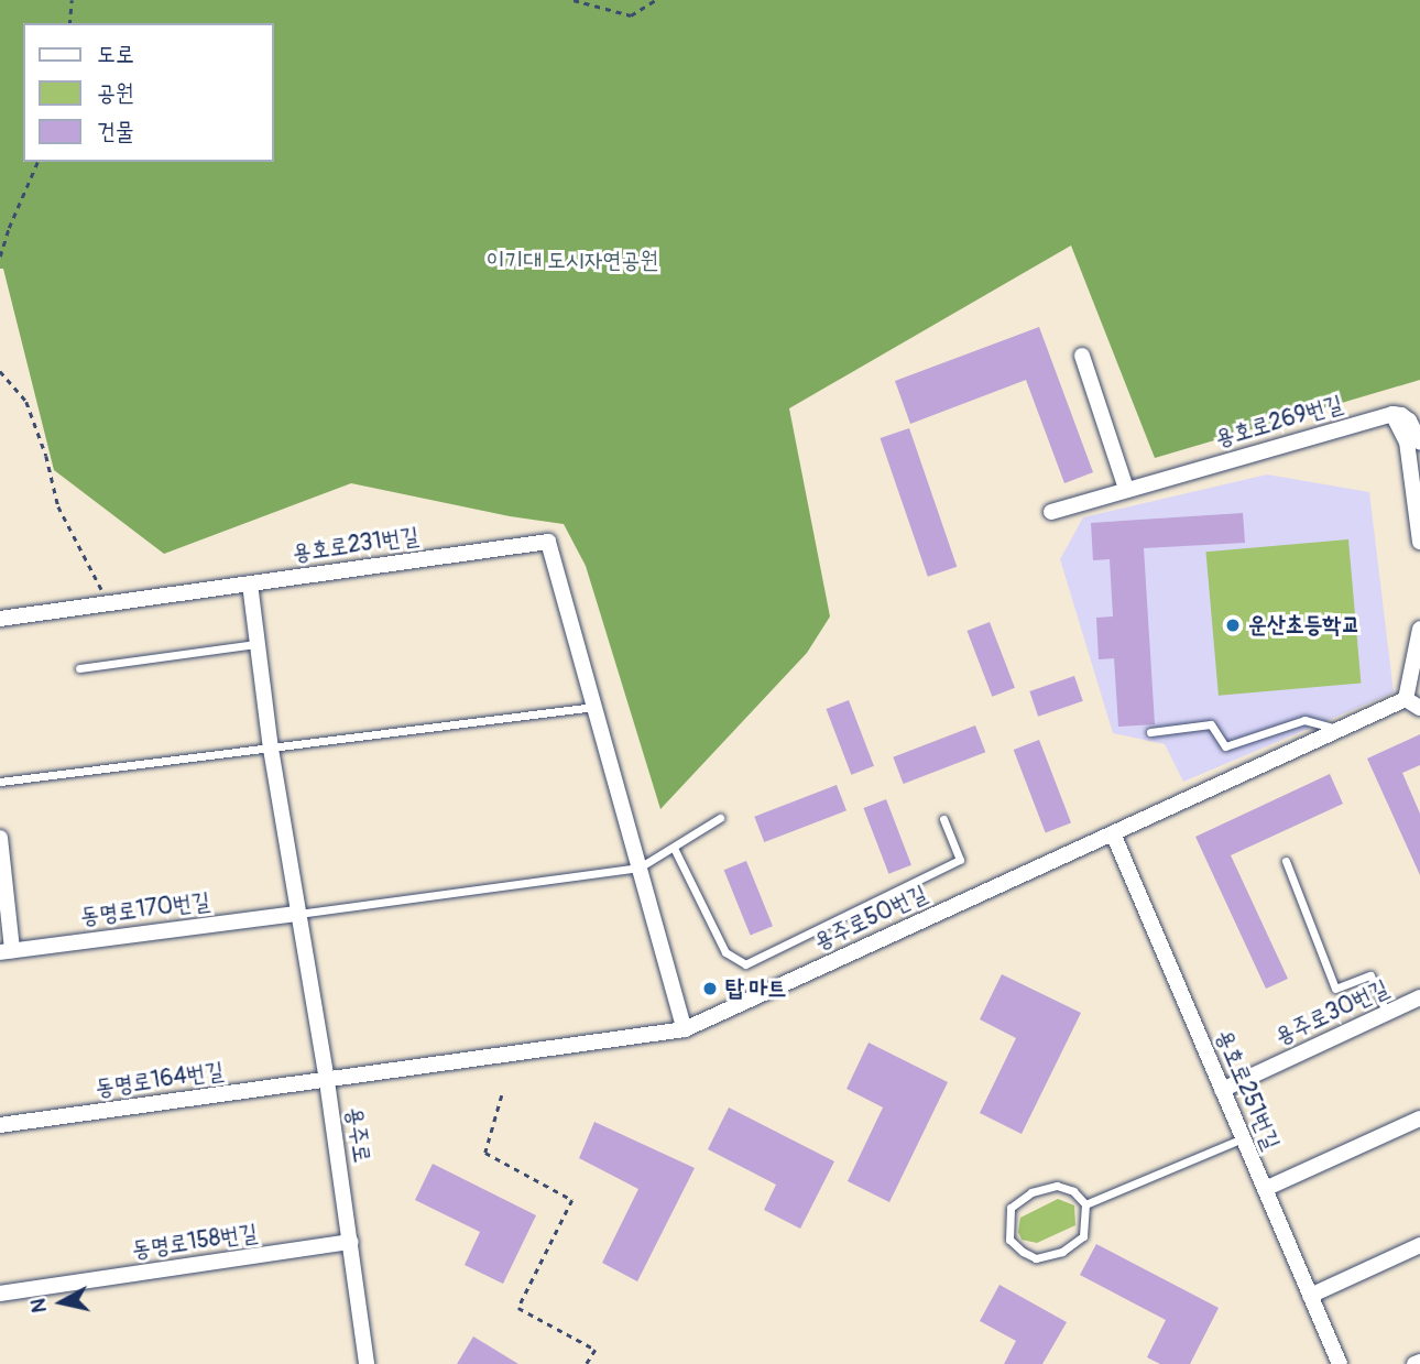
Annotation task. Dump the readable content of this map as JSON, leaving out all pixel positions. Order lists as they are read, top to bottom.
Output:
{
  "streets": {
    "street": [
      "용호로269번길",
      "용호로231번길",
      "동명로170번길",
      "용주로50번길",
      "용주로30번길",
      "동명로164번길",
      "용호로251번길",
      "용주로",
      "동명로158번길"
    ]
  },
  "crossings": [
    ["용호로231번길", "용주로50번길"],
    ["용호로231번길", "용주로"],
    ["동명로170번길", "용주로"],
    ["용주로50번길", "동명로164번길"],
    ["용주로50번길", "용호로251번길"],
    ["용주로50번길", "용주로"],
    ["용주로30번길", "용호로251번길"],
    ["동명로164번길", "용주로"],
    ["용주로", "동명로158번길"]
  ],
  "parks": ["이기대 도시자연공원"],
  "places": ["운산초등학교", "탑 마트"],
  "legend": ["도로", "공원", "건물"],
  "north": "left"
}
